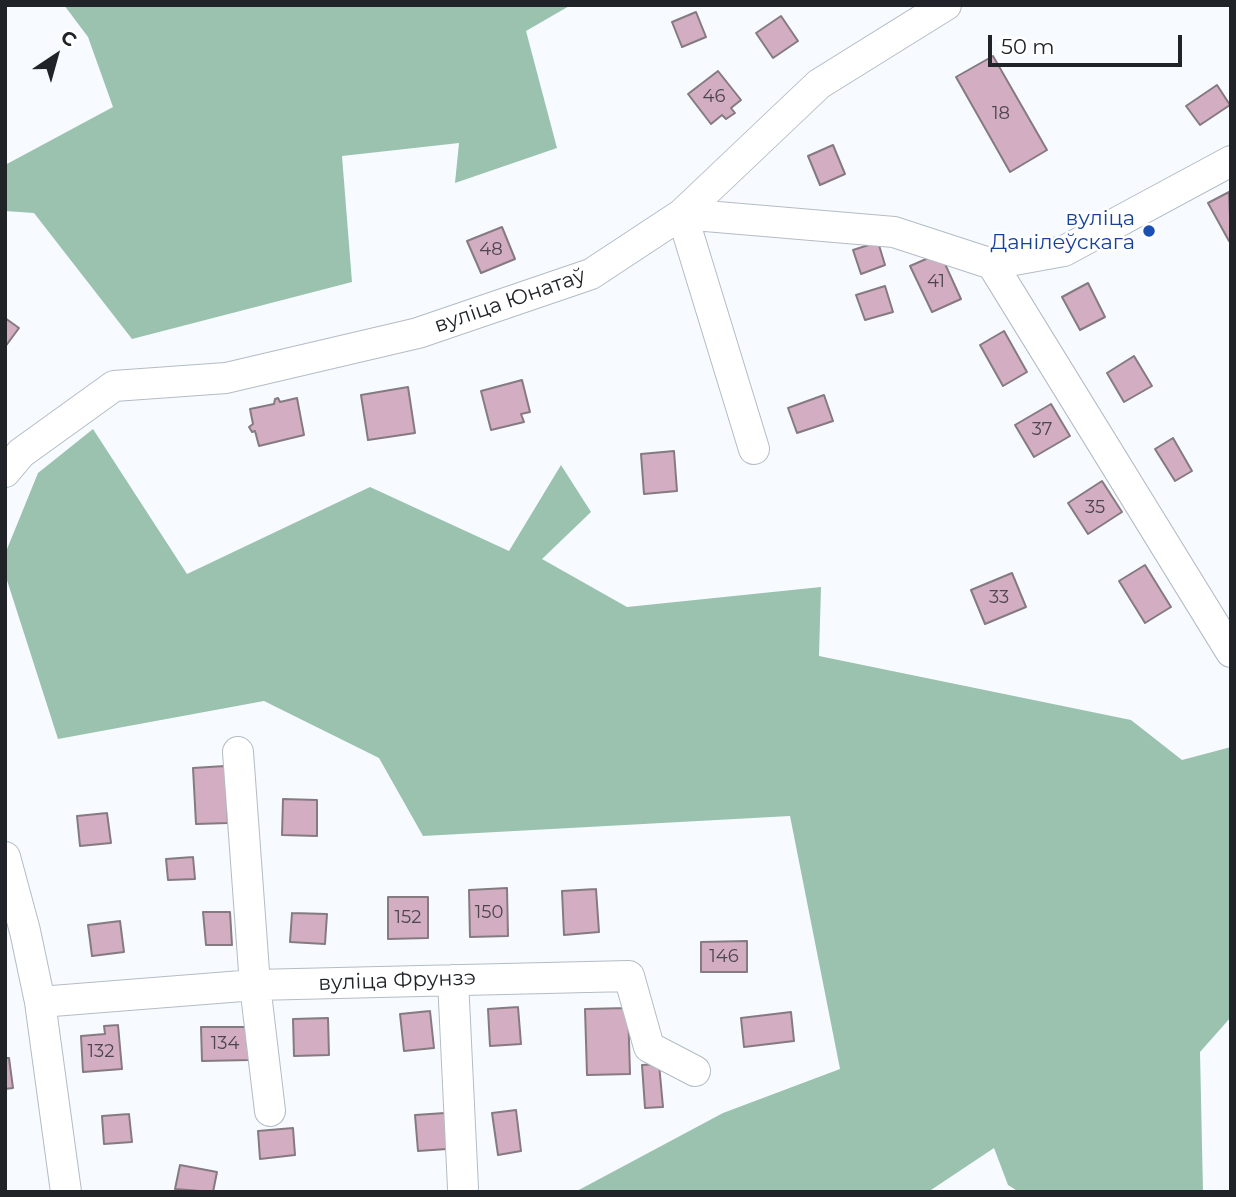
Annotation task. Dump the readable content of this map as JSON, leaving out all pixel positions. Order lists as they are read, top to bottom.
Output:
{
  "streets": {
    "street": ["вуліца Юнатаў", "вуліца Фрунзэ"]
  },
  "places": ["вуліца Данілеўскага"],
  "house_numbers": [
    "46",
    "18",
    "48",
    "41",
    "37",
    "35",
    "33",
    "150",
    "152",
    "146",
    "134",
    "132"
  ],
  "scale_bar": "50 m",
  "north": "top right"
}
